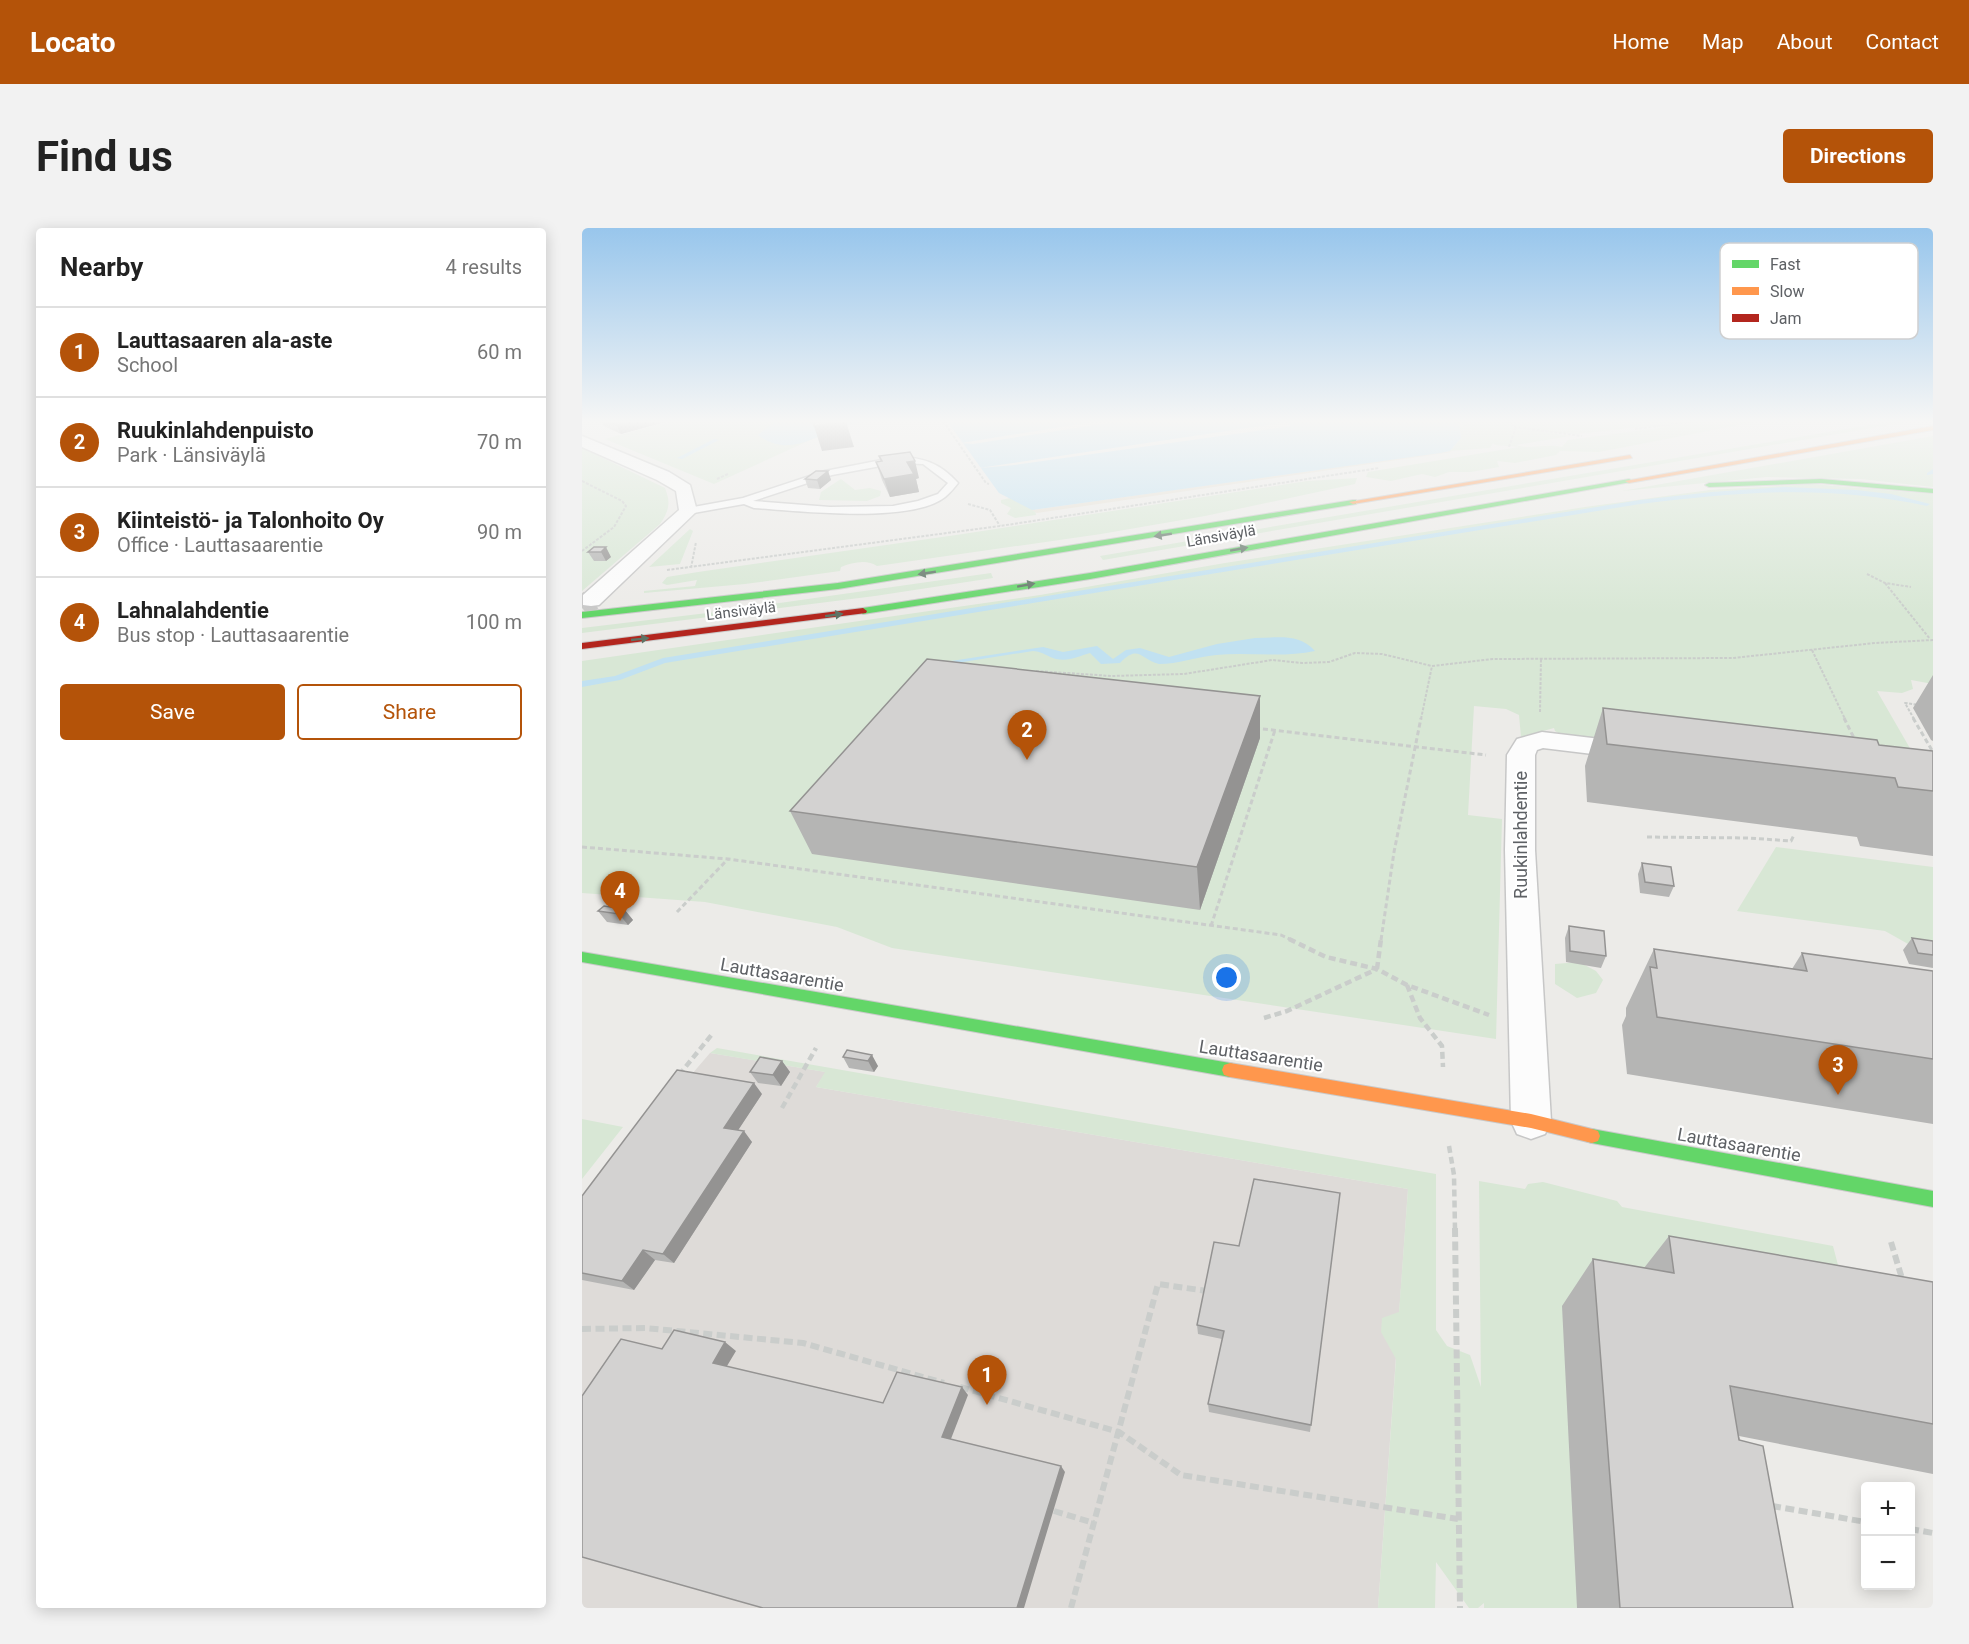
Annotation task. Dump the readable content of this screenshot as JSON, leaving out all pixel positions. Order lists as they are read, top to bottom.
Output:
{
  "streets": {
    "main road": ["Länsiväylä", "Lauttasaarentie"],
    "street": ["Ruukinlahdentie"]
  },
  "crossings": [
    ["Ruukinlahdentie", "Lauttasaarentie"]
  ],
  "legend": ["Fast", "Slow", "Jam"],
  "page": {
    "header": "Locato",
    "nav": [
      "Home",
      "Map",
      "About",
      "Contact"
    ],
    "buttons": [
      "Directions",
      ["Save", "Share"]
    ],
    "title": "Find us",
    "heading": ["Nearby", "4 results"],
    "list": [
      {
        "mark": "1",
        "name": "Lauttasaaren ala-aste",
        "note": "School",
        "value": "60 m"
      },
      {
        "mark": "2",
        "name": "Ruukinlahdenpuisto",
        "note": "Park · Länsiväylä",
        "value": "70 m"
      },
      {
        "mark": "3",
        "name": "Kiinteistö- ja Talonhoito Oy",
        "note": "Office · Lauttasaarentie",
        "value": "90 m"
      },
      {
        "mark": "4",
        "name": "Lahnalahdentie",
        "note": "Bus stop · Lauttasaarentie",
        "value": "100 m"
      }
    ],
    "pins": [
      "2",
      "4",
      "3",
      "1"
    ],
    "map_buttons": ["+", "−"]
  }
}
